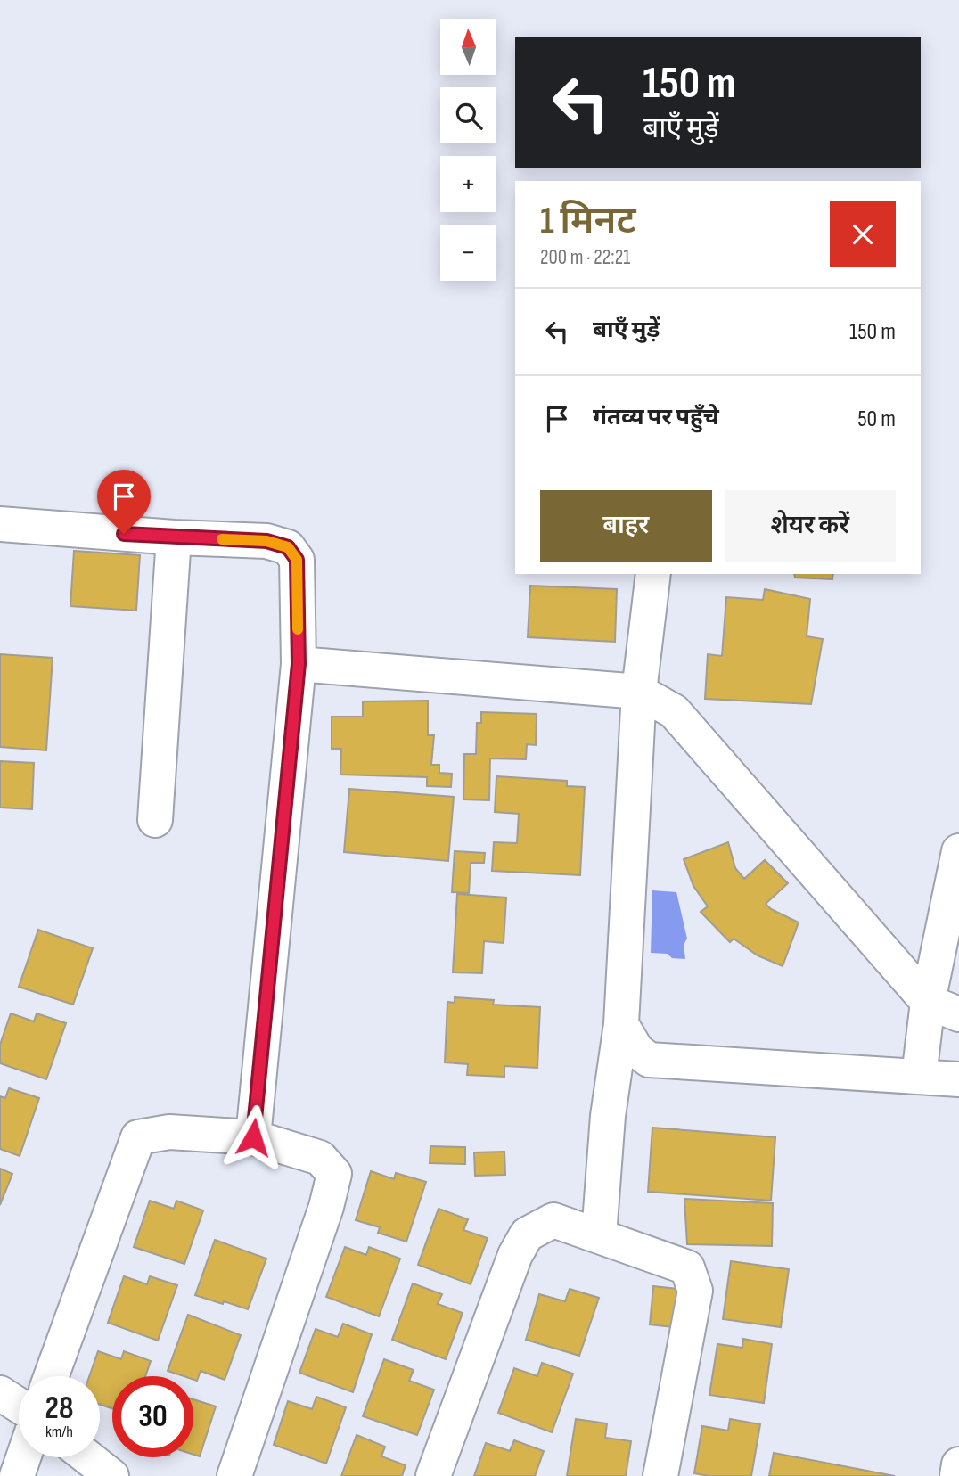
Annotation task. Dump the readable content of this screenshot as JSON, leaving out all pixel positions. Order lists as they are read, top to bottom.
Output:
{
  "north": "top",
  "page": {
    "map_buttons": ["+", "−"],
    "turn": ["150 m", "बाएँ मुड़ें"],
    "heading": ["1 मिनट", "200 m · 22:21"],
    "list": [
      {
        "name": "बाएँ मुड़ें",
        "value": "150 m"
      },
      {
        "name": "गंतव्य पर पहुँचे",
        "value": "50 m"
      }
    ],
    "buttons": ["बाहर", "शेयर करें"],
    "speed": "28 km/h",
    "limit": "30"
  }
}
